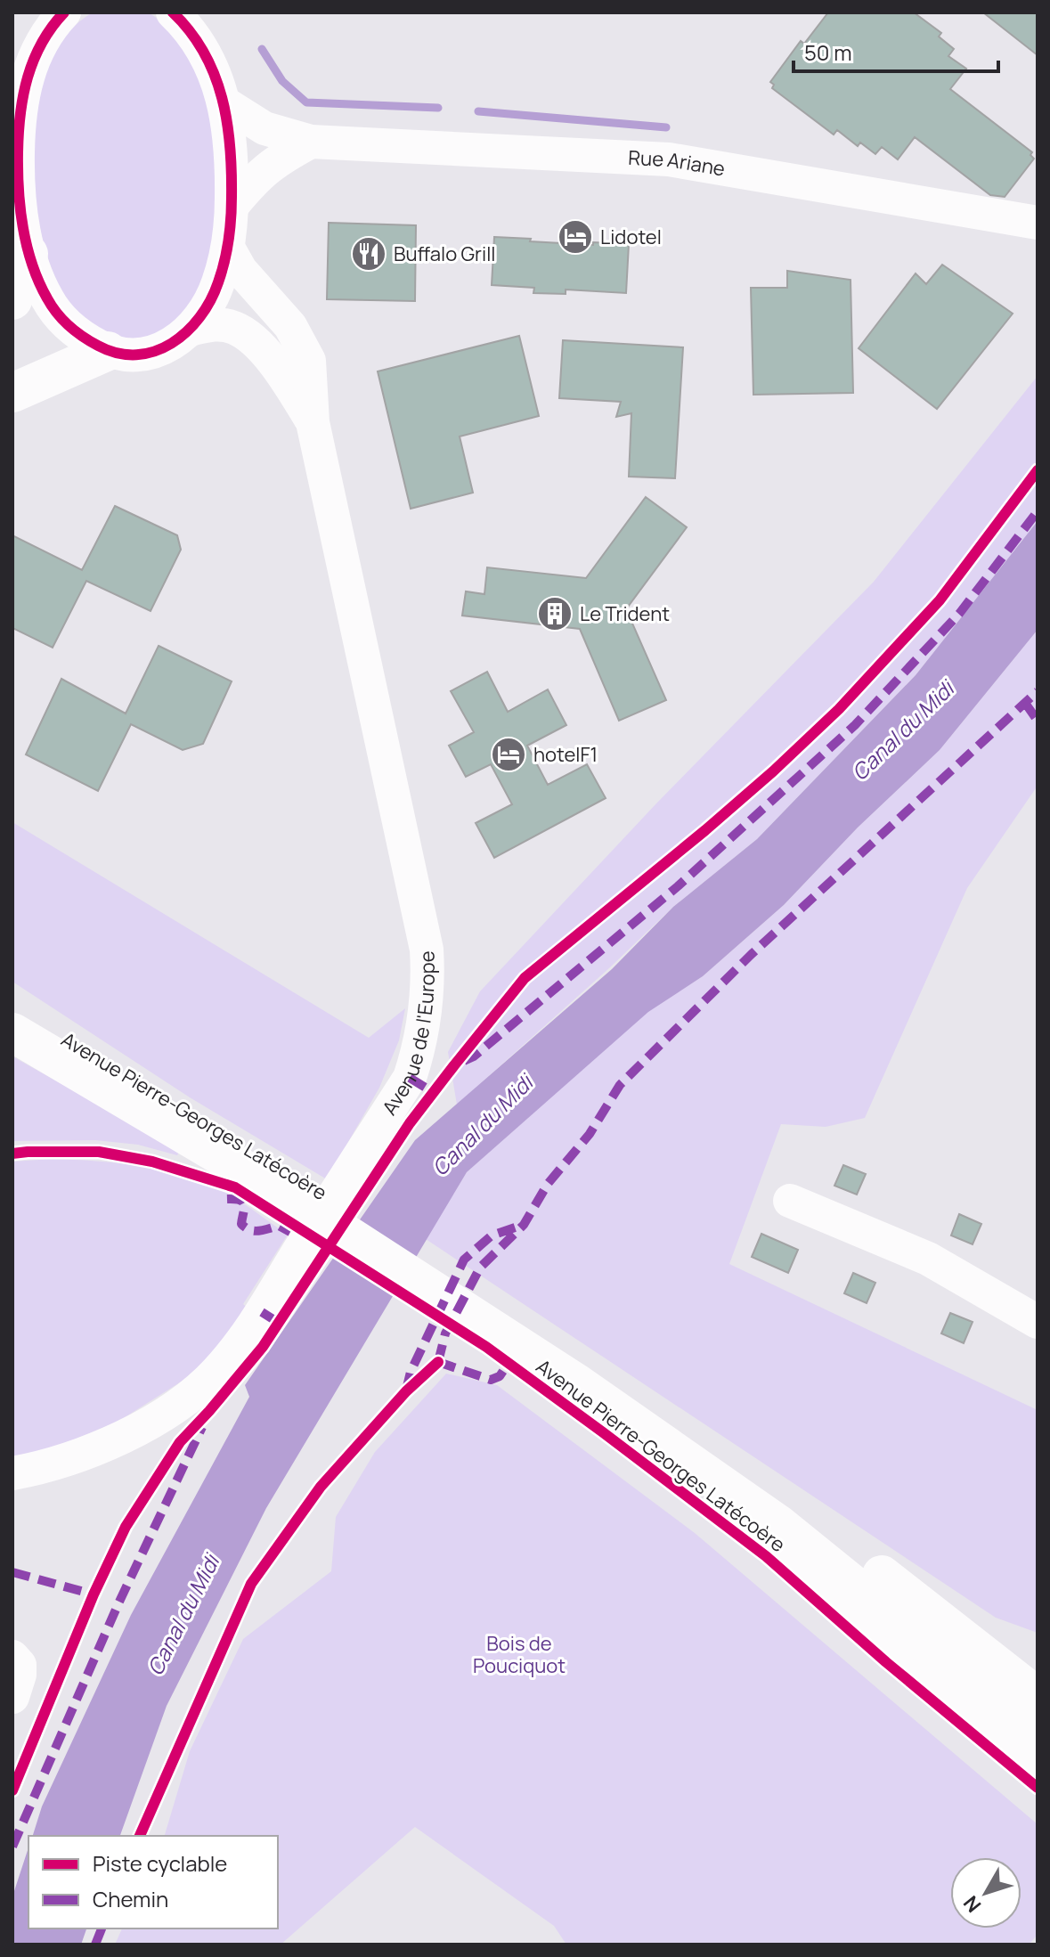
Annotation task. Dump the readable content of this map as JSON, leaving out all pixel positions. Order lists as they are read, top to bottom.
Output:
{
  "streets": {
    "main road": ["Avenue Pierre-Georges Latécoère"],
    "street": ["Rue Ariane", "Avenue de l'Europe"]
  },
  "crossings": [
    ["Rue Ariane", "Avenue de l'Europe"]
  ],
  "water": ["Canal du Midi"],
  "parks": ["Bois de Pouciquot"],
  "places": {
    "hotel": ["Lidotel", "hotelF1"],
    "restaurant": ["Buffalo Grill"],
    "building": ["Le Trident"]
  },
  "legend": ["Piste cyclable", "Chemin"],
  "scale_bar": "50 m",
  "north": "bottom left"
}
